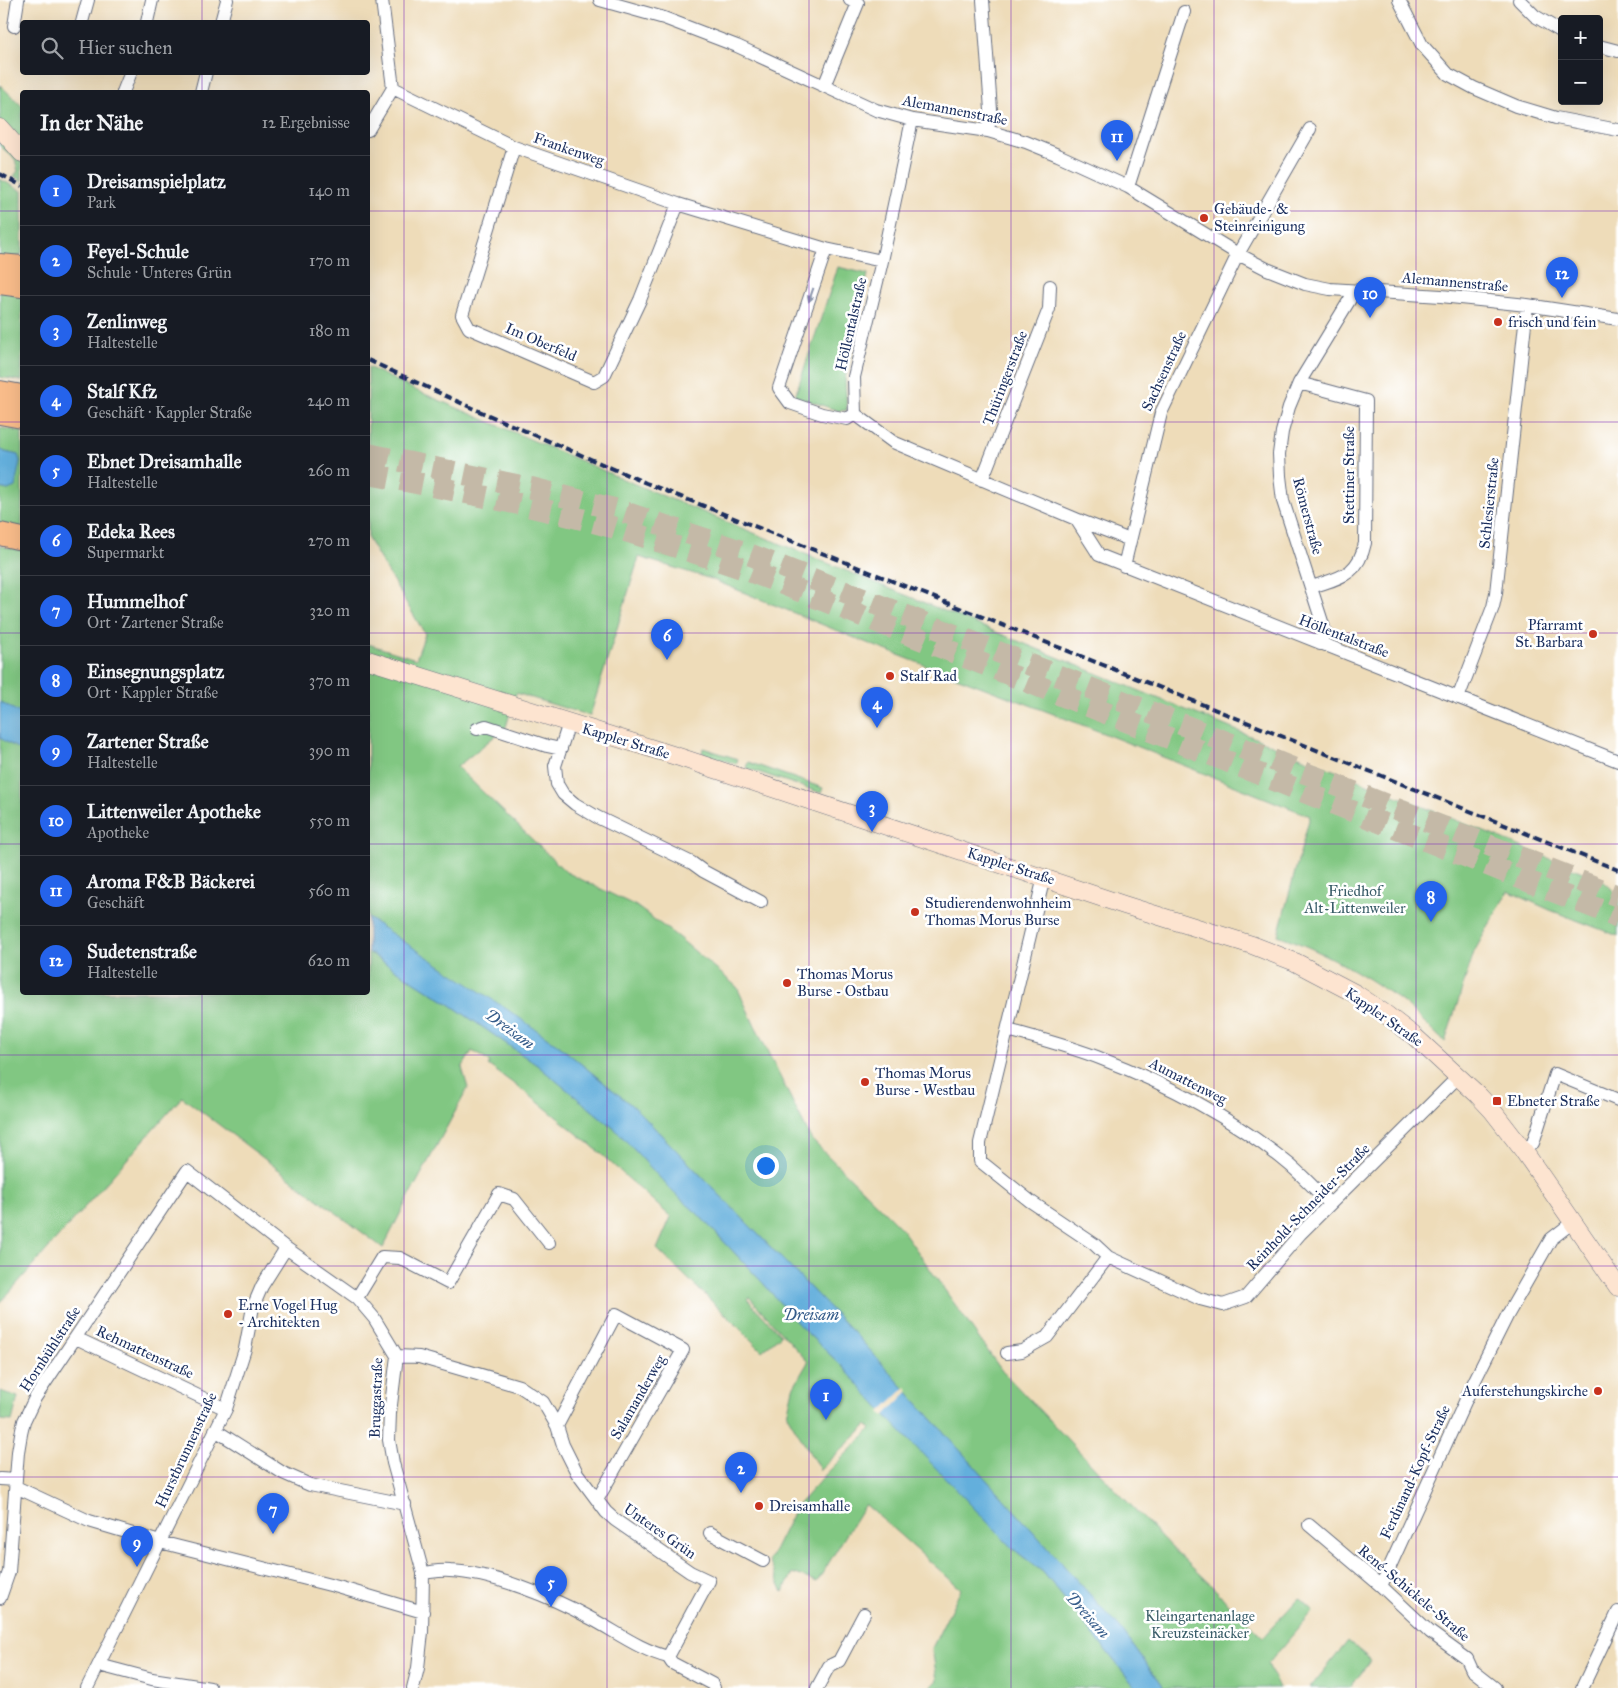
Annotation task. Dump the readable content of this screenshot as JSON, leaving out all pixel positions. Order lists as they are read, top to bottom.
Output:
{
  "streets": {
    "street": [
      "Alemannenstraße",
      "Frankenweg",
      "Höllentalstraße",
      "Im Oberfeld",
      "Sachsenstraße",
      "Thüringerstraße",
      "Stettiner Straße",
      "Schlesierstraße",
      "Römerstraße",
      "Kappler Straße",
      "Aumattenweg",
      "Reinhold-Schneider-Straße",
      "Hornbühlstraße",
      "Rehmattenstraße",
      "Salamanderweg",
      "Bruggastraße",
      "Hurstbrunnenstraße",
      "Ferdinand-Kopf-Straße",
      "Unteres Grün",
      "René-Schickele-Straße"
    ]
  },
  "crossings": [
    ["Alemannenstraße", "Höllentalstraße"],
    ["Alemannenstraße", "Sachsenstraße"],
    ["Alemannenstraße", "Schlesierstraße"],
    ["Alemannenstraße", "Römerstraße"],
    ["Frankenweg", "Höllentalstraße"],
    ["Frankenweg", "Im Oberfeld"],
    ["Höllentalstraße", "Sachsenstraße"],
    ["Höllentalstraße", "Schlesierstraße"],
    ["Höllentalstraße", "Römerstraße"],
    ["Stettiner Straße", "Römerstraße"],
    ["Kappler Straße", "Reinhold-Schneider-Straße"],
    ["Kappler Straße", "Ferdinand-Kopf-Straße"],
    ["Aumattenweg", "Reinhold-Schneider-Straße"],
    ["Hornbühlstraße", "Rehmattenstraße"],
    ["Hornbühlstraße", "Bruggastraße"],
    ["Rehmattenstraße", "Hurstbrunnenstraße"],
    ["Salamanderweg", "Unteres Grün"],
    ["Bruggastraße", "Hurstbrunnenstraße"],
    ["Bruggastraße", "Unteres Grün"],
    ["Ferdinand-Kopf-Straße", "René-Schickele-Straße"]
  ],
  "water": ["Dreisam"],
  "parks": ["Friedhof Alt-Littenweiler", "Kleingartenanlage Kreuzsteinäcker"],
  "places": {
    "other": [
      "Gebäude- & Steinreinigung",
      "frisch und fein",
      "Pfarramt St. Barbara",
      "Stalf Rad",
      "Studierendenwohnheim Thomas Morus Burse",
      "Thomas Morus Burse - Ostbau",
      "Thomas Morus Burse - Westbau",
      "Erne Vogel Hug - Architekten",
      "Auferstehungskirche",
      "Dreisamhalle"
    ],
    "transit": ["Ebneter Straße"]
  },
  "page": {
    "map_buttons": ["+", "−"],
    "search": "Hier suchen",
    "heading": ["In der Nähe", "12 Ergebnisse"],
    "pins": [
      "11",
      "12",
      "10",
      "6",
      "4",
      "3",
      "8",
      "1",
      "2",
      "7",
      "9",
      "5"
    ],
    "list": [
      {
        "mark": "1",
        "name": "Dreisamspielplatz",
        "note": "Park",
        "value": "140 m"
      },
      {
        "mark": "2",
        "name": "Feyel-Schule",
        "note": "Schule · Unteres Grün",
        "value": "170 m"
      },
      {
        "mark": "3",
        "name": "Zenlinweg",
        "note": "Haltestelle",
        "value": "180 m"
      },
      {
        "mark": "4",
        "name": "Stalf Kfz",
        "note": "Geschäft · Kappler Straße",
        "value": "240 m"
      },
      {
        "mark": "5",
        "name": "Ebnet Dreisamhalle",
        "note": "Haltestelle",
        "value": "260 m"
      },
      {
        "mark": "6",
        "name": "Edeka Rees",
        "note": "Supermarkt",
        "value": "270 m"
      },
      {
        "mark": "7",
        "name": "Hummelhof",
        "note": "Ort · Zartener Straße",
        "value": "320 m"
      },
      {
        "mark": "8",
        "name": "Einsegnungsplatz",
        "note": "Ort · Kappler Straße",
        "value": "370 m"
      },
      {
        "mark": "9",
        "name": "Zartener Straße",
        "note": "Haltestelle",
        "value": "390 m"
      },
      {
        "mark": "10",
        "name": "Littenweiler Apotheke",
        "note": "Apotheke",
        "value": "550 m"
      },
      {
        "mark": "11",
        "name": "Aroma F&B Bäckerei",
        "note": "Geschäft",
        "value": "560 m"
      },
      {
        "mark": "12",
        "name": "Sudetenstraße",
        "note": "Haltestelle",
        "value": "620 m"
      }
    ]
  }
}
